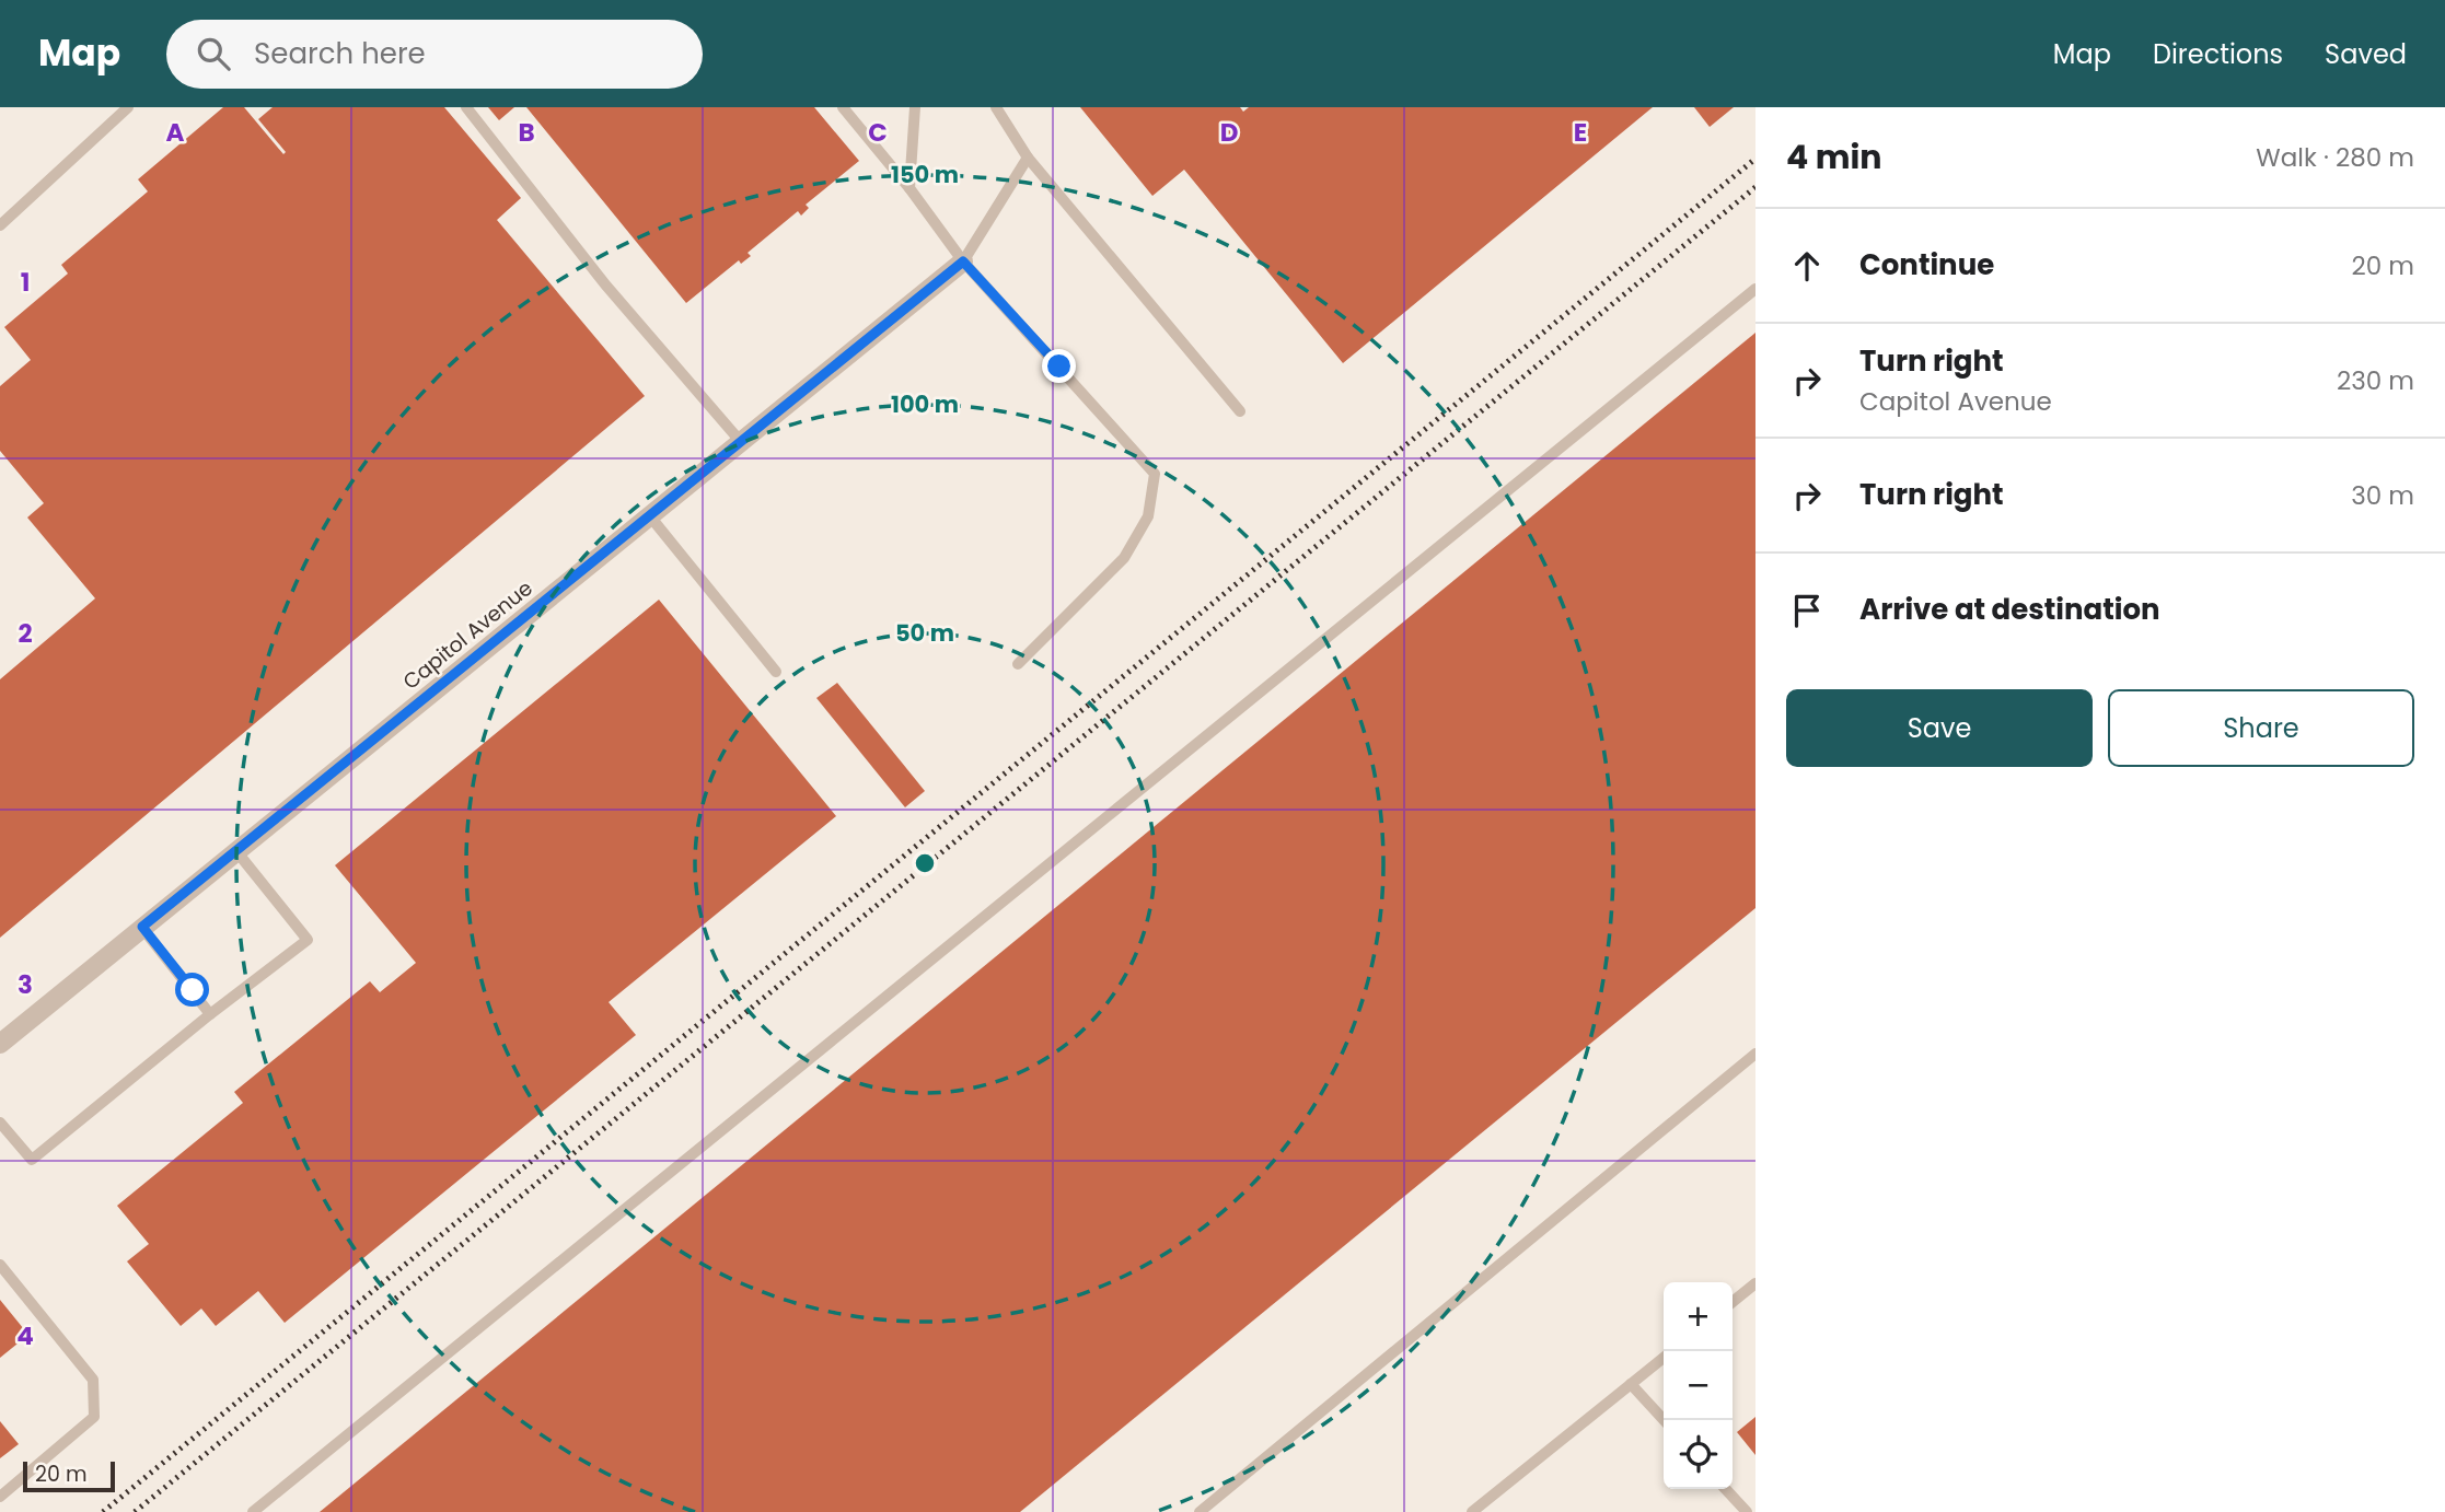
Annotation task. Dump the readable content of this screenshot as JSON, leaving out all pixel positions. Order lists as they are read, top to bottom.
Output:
{
  "streets": {
    "street": ["Capitol Avenue"]
  },
  "scale_bar": "20 m",
  "page": {
    "header": "Map",
    "search": "Search here",
    "nav": ["Map", "Directions", "Saved"],
    "heading": ["4 min", "Walk · 280 m"],
    "list": [
      ["Continue", "20 m"],
      ["Turn right", "Capitol Avenue", "230 m"],
      ["Turn right", "30 m"],
      "Arrive at destination"
    ],
    "buttons": ["Save", "Share"],
    "map_buttons": ["+", "−"],
    "scale": "20 m"
  },
  "grid": {
    "columns": [
      "A",
      "B",
      "C",
      "D",
      "E"
    ],
    "rows": [
      "1",
      "2",
      "3",
      "4"
    ]
  },
  "rings": ["150 m", "100 m", "50 m"]
}
